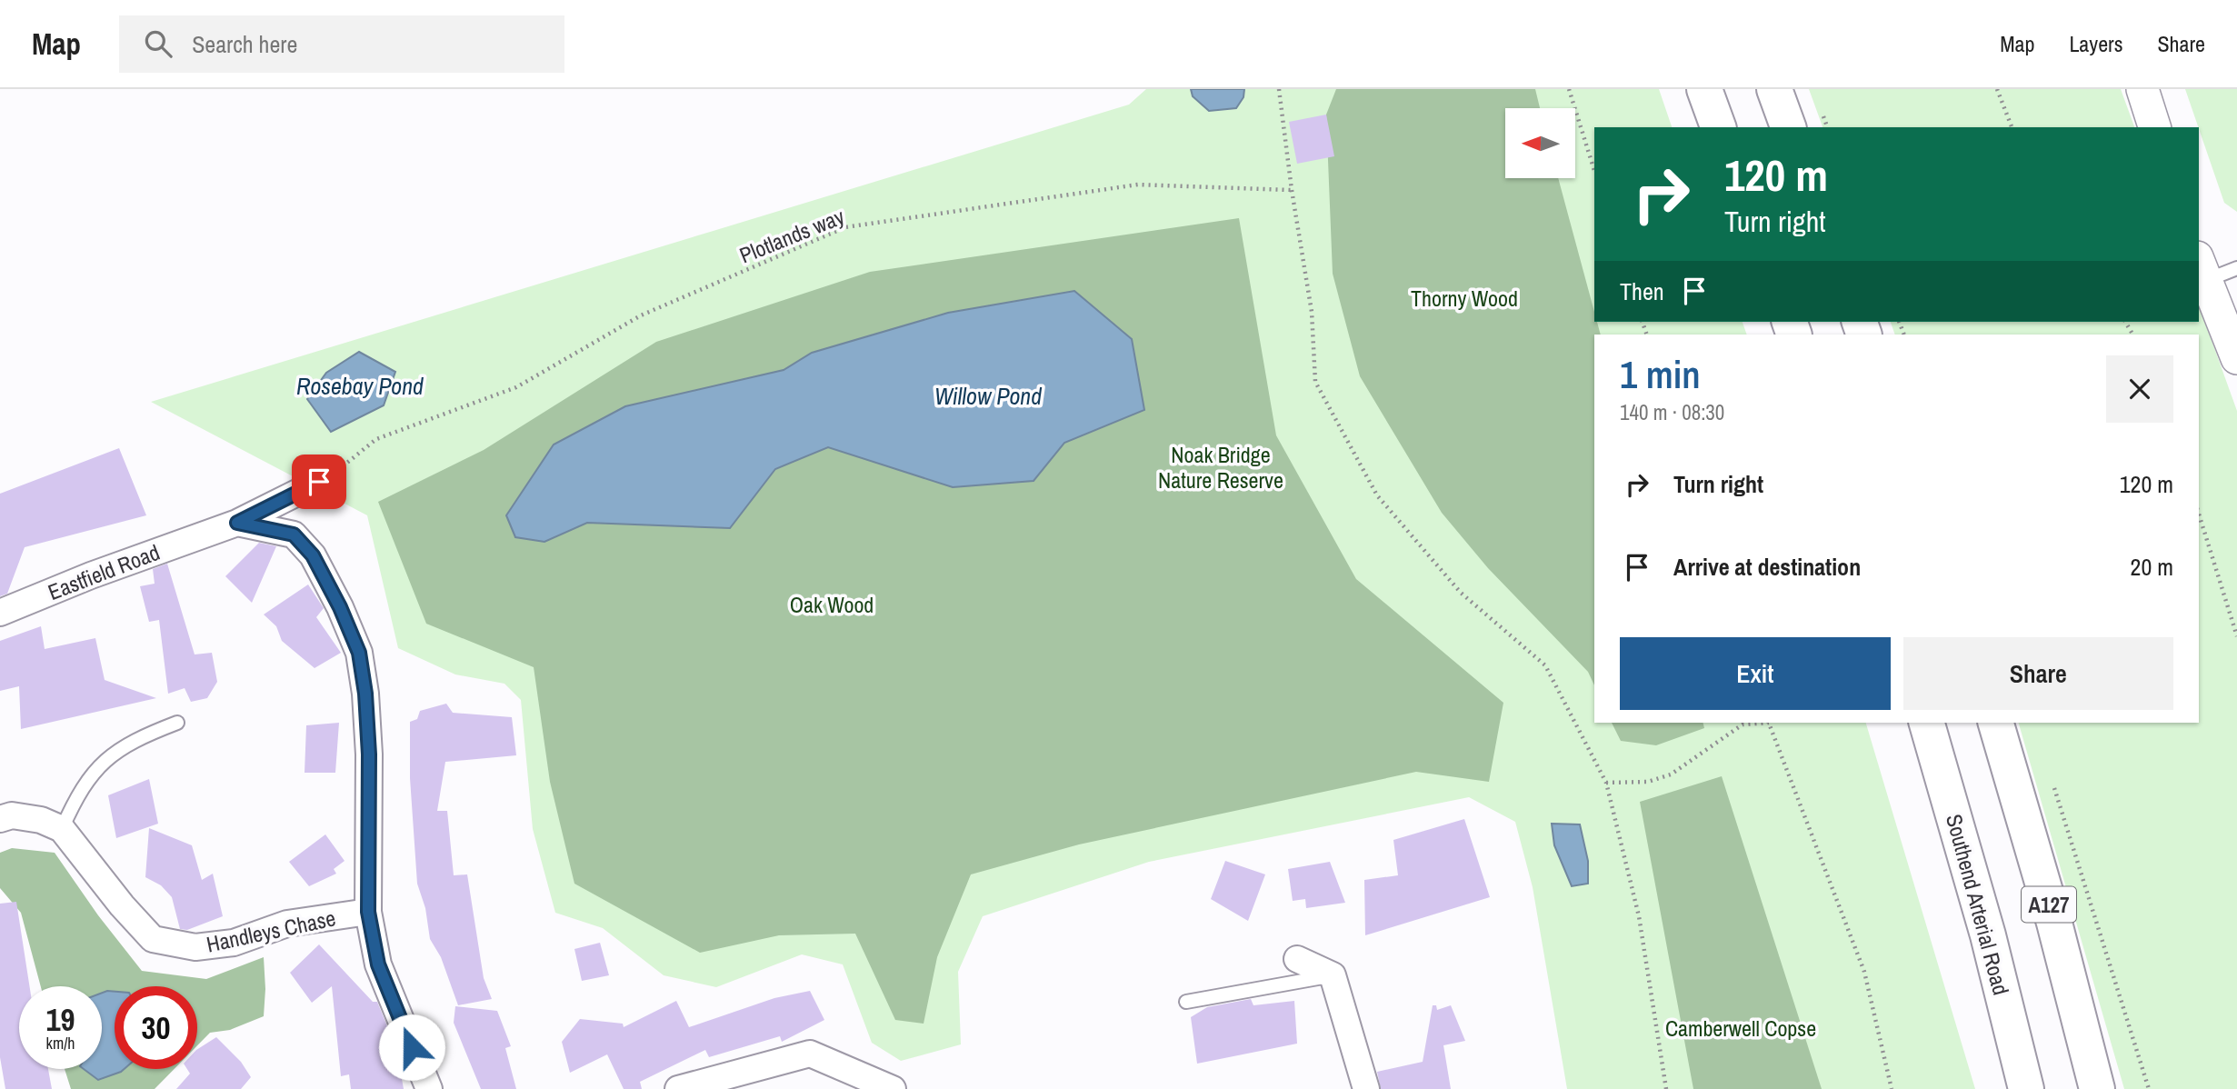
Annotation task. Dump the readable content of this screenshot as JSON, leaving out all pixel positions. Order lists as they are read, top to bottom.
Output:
{
  "streets": {
    "highway": ["Southend Arterial Road", "A127"],
    "street": ["Eastfield Road", "Handleys Chase"],
    "path": ["Plotlands way"]
  },
  "water": ["Rosebay Pond", "Willow Pond"],
  "parks": [
    "Thorny Wood",
    "Noak Bridge Nature Reserve",
    "Oak Wood",
    "Camberwell Copse"
  ],
  "north": "left",
  "page": {
    "header": "Map",
    "search": "Search here",
    "nav": ["Map", "Layers", "Share"],
    "turn": ["120 m", "Turn right"],
    "then": "Then",
    "heading": ["1 min", "140 m · 08:30"],
    "list": [
      {
        "name": "Turn right",
        "value": "120 m"
      },
      {
        "name": "Arrive at destination",
        "value": "20 m"
      }
    ],
    "buttons": ["Exit", "Share"],
    "speed": "19 km/h",
    "limit": "30"
  }
}
